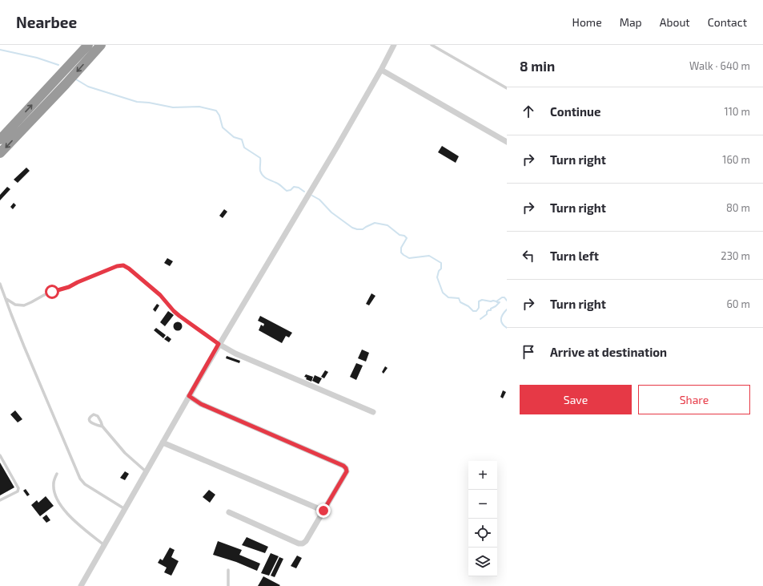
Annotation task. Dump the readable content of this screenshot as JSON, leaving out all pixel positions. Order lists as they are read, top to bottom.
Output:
{
  "page": {
    "header": "Nearbee",
    "nav": [
      "Home",
      "Map",
      "About",
      "Contact"
    ],
    "heading": ["8 min", "Walk · 640 m"],
    "list": [
      ["Continue", "110 m"],
      ["Turn right", "160 m"],
      ["Turn right", "80 m"],
      ["Turn left", "230 m"],
      ["Turn right", "60 m"],
      "Arrive at destination"
    ],
    "buttons": ["Save", "Share"],
    "map_buttons": ["+", "−"]
  }
}
